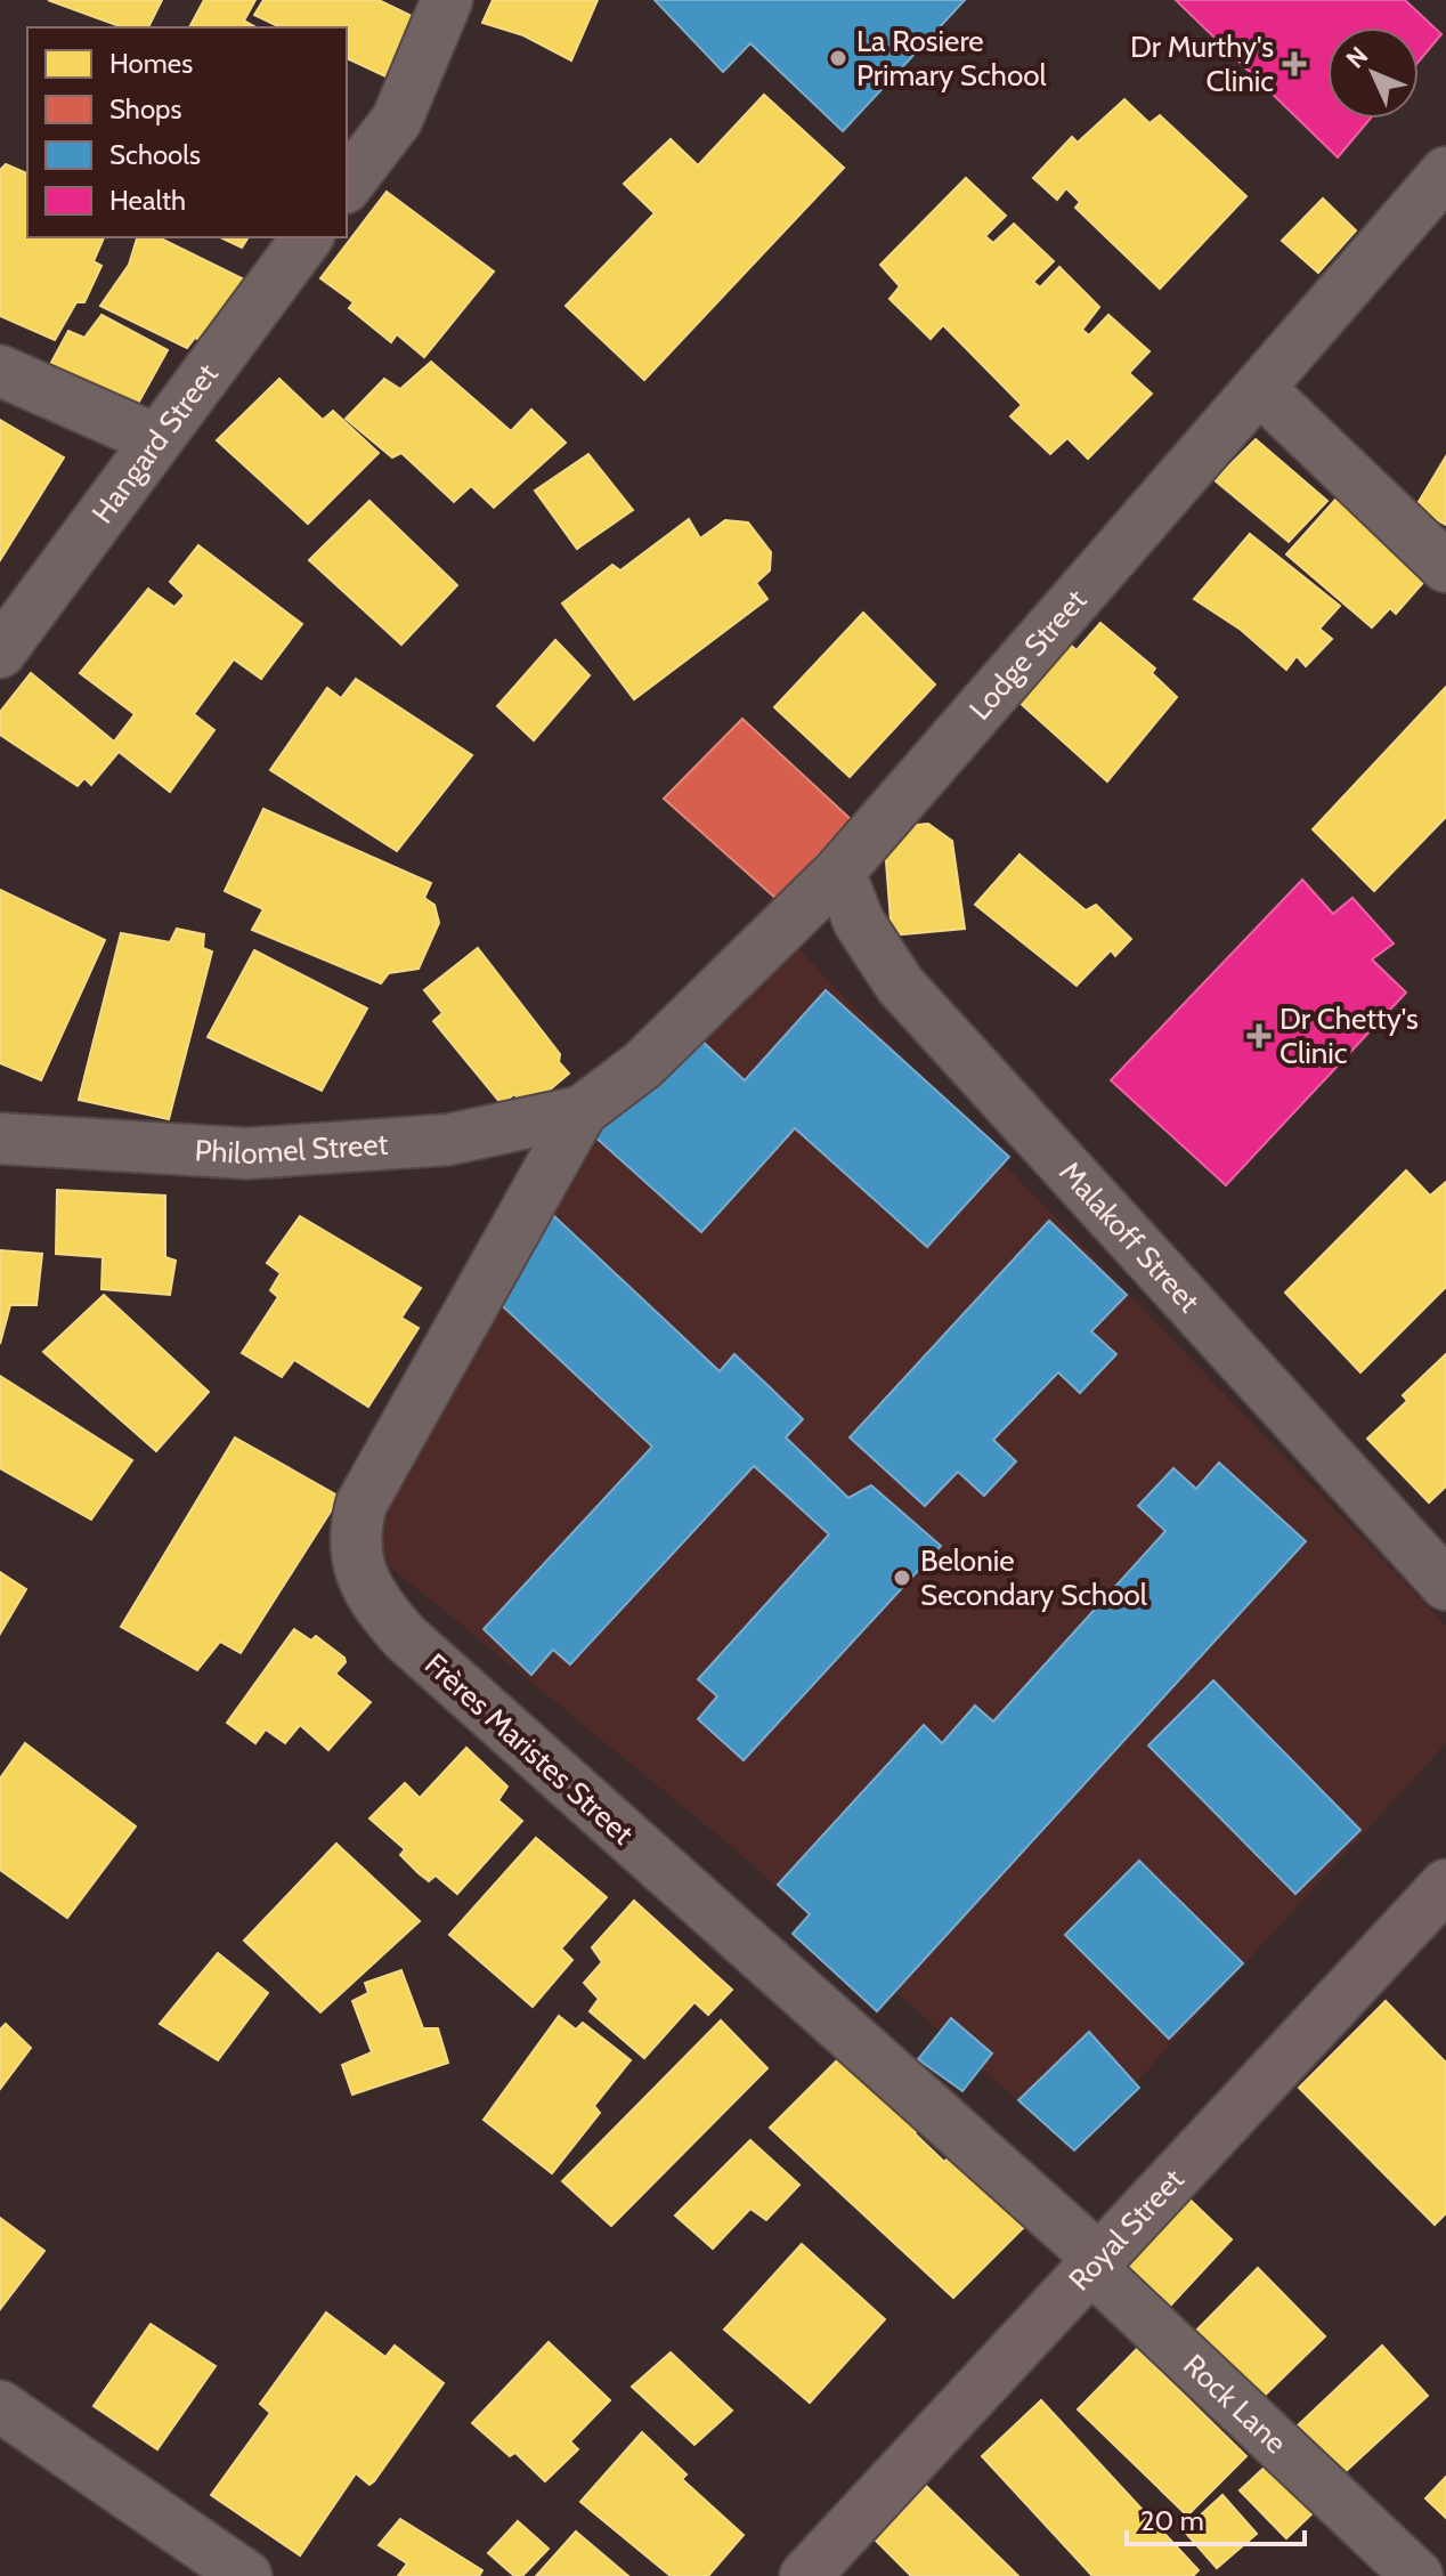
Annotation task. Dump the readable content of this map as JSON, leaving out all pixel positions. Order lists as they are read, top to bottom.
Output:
{
  "streets": {
    "main road": ["Royal Street"],
    "street": [
      "Hangard Street",
      "Lodge Street",
      "Philomel Street",
      "Malakoff Street",
      "Frères Maristes Street",
      "Rock Lane"
    ]
  },
  "crossings": [
    ["Lodge Street", "Philomel Street"],
    ["Lodge Street", "Malakoff Street"],
    ["Lodge Street", "Frères Maristes Street"],
    ["Philomel Street", "Frères Maristes Street"],
    ["Frères Maristes Street", "Royal Street"],
    ["Frères Maristes Street", "Rock Lane"],
    ["Royal Street", "Rock Lane"]
  ],
  "places": {
    "other": ["La Rosiere Primary School", "Belonie Secondary School"],
    "health": ["Dr Murthy's Clinic", "Dr Chetty's Clinic"]
  },
  "legend": [
    "Homes",
    "Shops",
    "Schools",
    "Health"
  ],
  "scale_bar": "20 m",
  "north": "top left"
}
